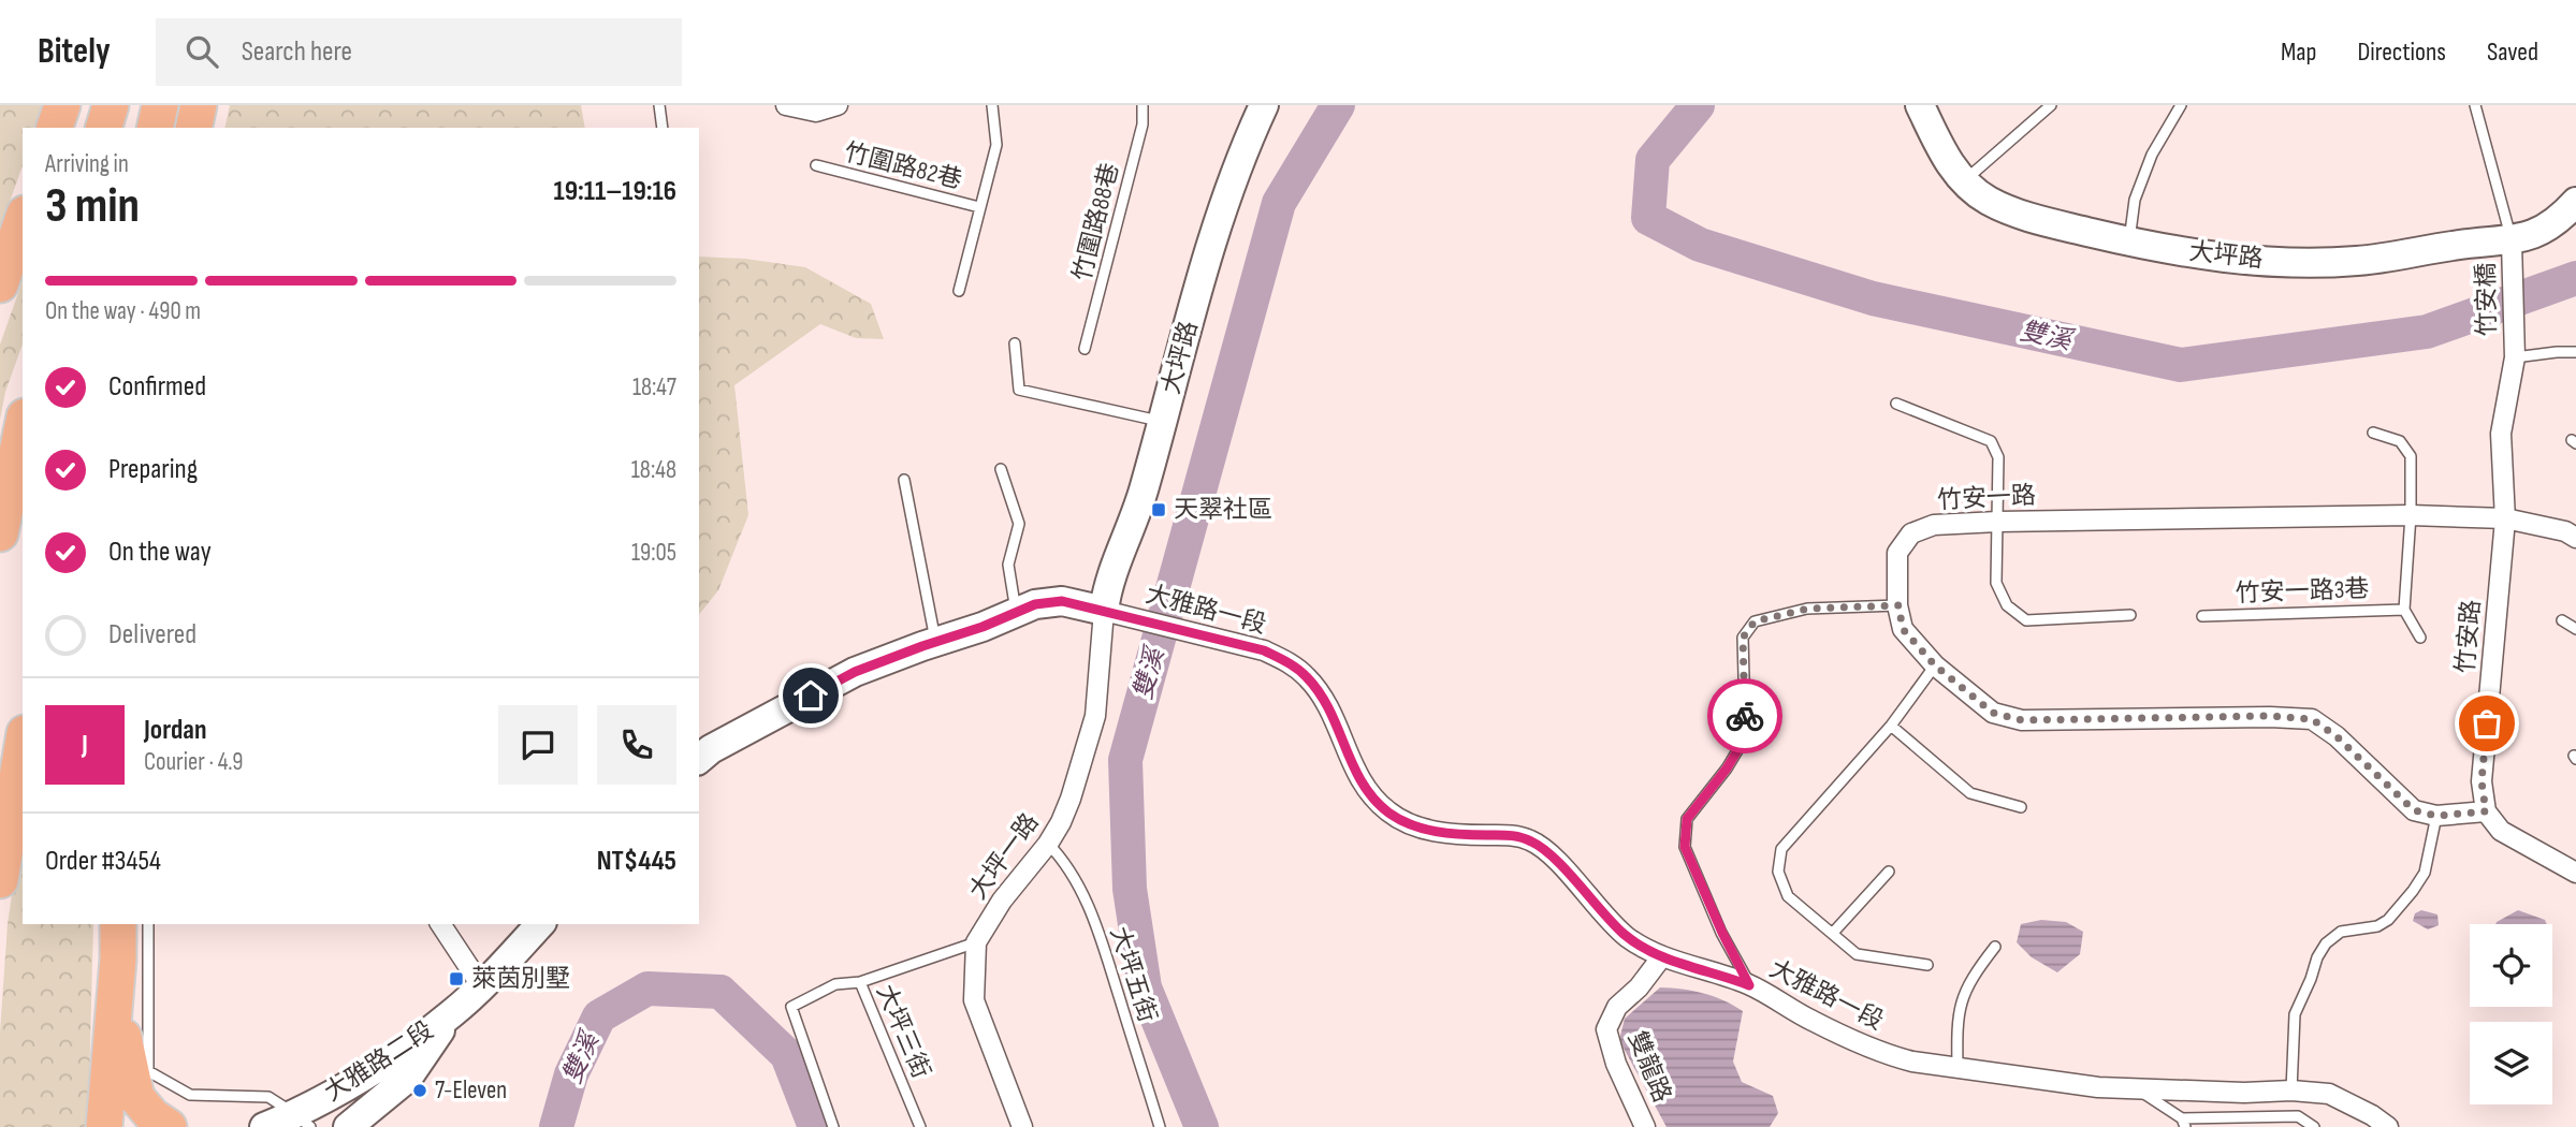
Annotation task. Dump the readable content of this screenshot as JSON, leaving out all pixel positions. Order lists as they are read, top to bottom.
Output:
{
  "streets": {
    "street": [
      "大坪路",
      "竹安橋",
      "竹安一路",
      "大雅路一段",
      "竹安路",
      "大坪一路",
      "大雅路二段",
      "雙龍路"
    ],
    "lane": [
      "竹圍路82巷",
      "竹圍路88巷",
      "竹安一路3巷",
      "大坪五街",
      "大坪三街"
    ]
  },
  "crossings": [
    ["大坪路", "竹安橋"],
    ["大坪路", "大雅路一段"],
    ["大坪路", "大坪一路"],
    ["竹安橋", "竹安路"],
    ["竹安一路", "竹安一路3巷"],
    ["竹安一路", "竹安路"],
    ["大雅路一段", "大坪一路"],
    ["大雅路一段", "雙龍路"],
    ["大坪一路", "大坪五街"],
    ["大坪一路", "大坪三街"]
  ],
  "water": ["雙溪"],
  "places": {
    "transit": ["天翠社區", "萊茵別墅"],
    "other": ["7-Eleven"]
  },
  "page": {
    "header": "Bitely",
    "search": "Search here",
    "nav": ["Map", "Directions", "Saved"],
    "heading": ["3 min", "Arriving in", "19:11–19:16"],
    "panel": [
      "Jordan",
      "Courier · 4.9",
      "Order #3454",
      "NT$445"
    ],
    "bar": "On the way · 490 m",
    "list": [
      ["Confirmed", "18:47"],
      ["Preparing", "18:48"],
      ["On the way", "19:05"],
      "Delivered"
    ],
    "round": "J"
  }
}
